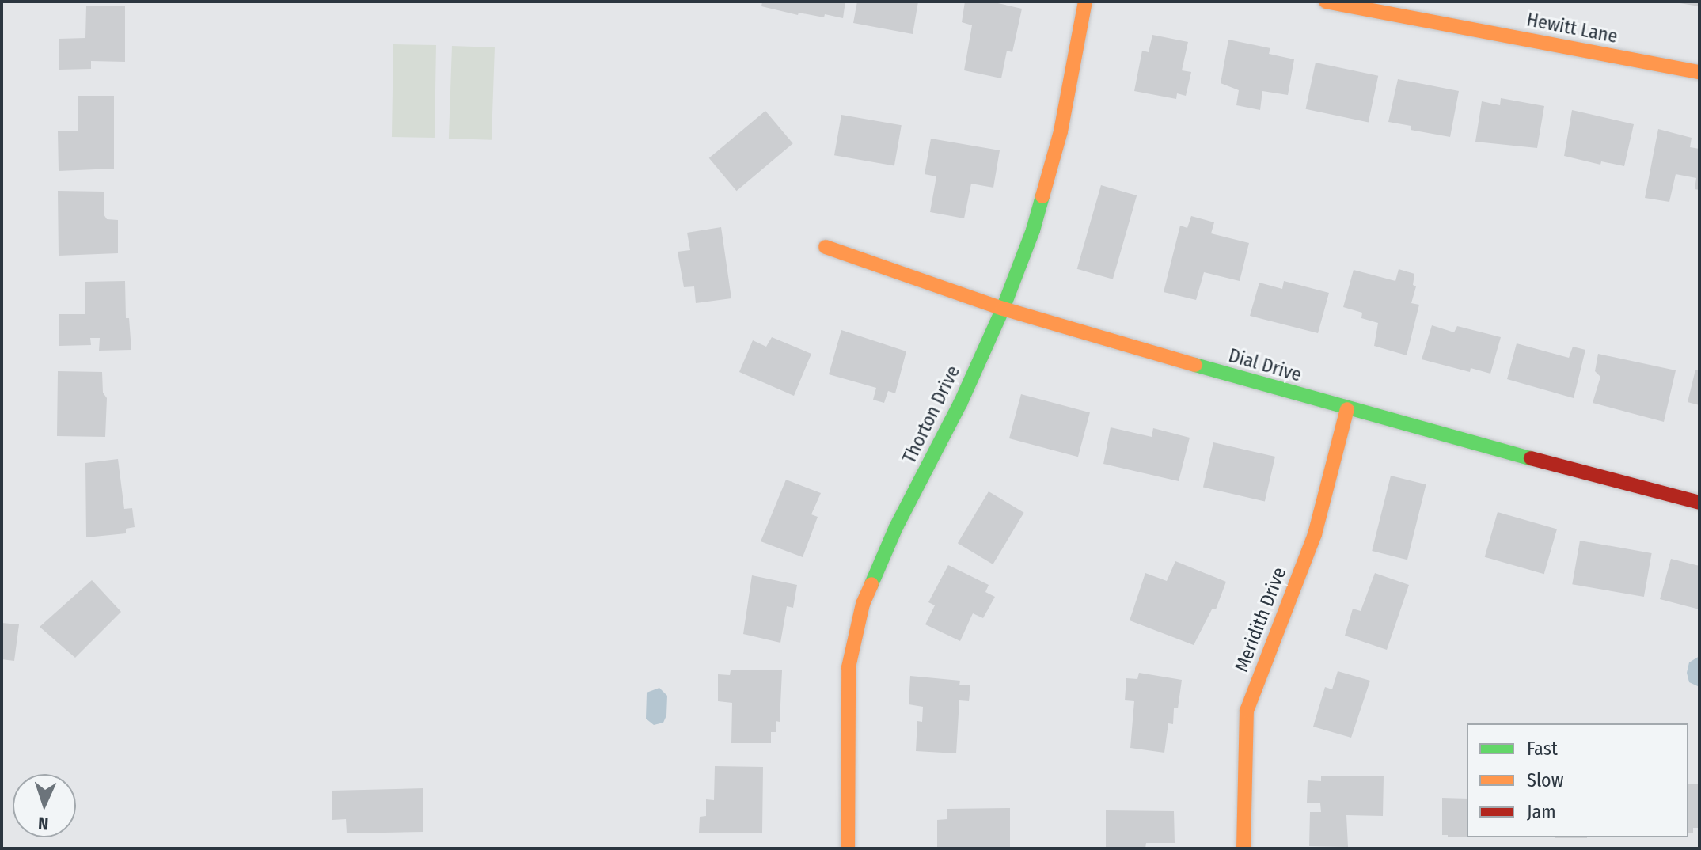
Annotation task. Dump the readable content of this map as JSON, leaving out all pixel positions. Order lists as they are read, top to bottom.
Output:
{
  "streets": {
    "street": [
      "Hewitt Lane",
      "Dial Drive",
      "Thorton Drive",
      "Meridith Drive"
    ]
  },
  "crossings": [
    ["Dial Drive", "Thorton Drive"],
    ["Dial Drive", "Meridith Drive"]
  ],
  "legend": ["Fast", "Slow", "Jam"],
  "north": "bottom"
}
